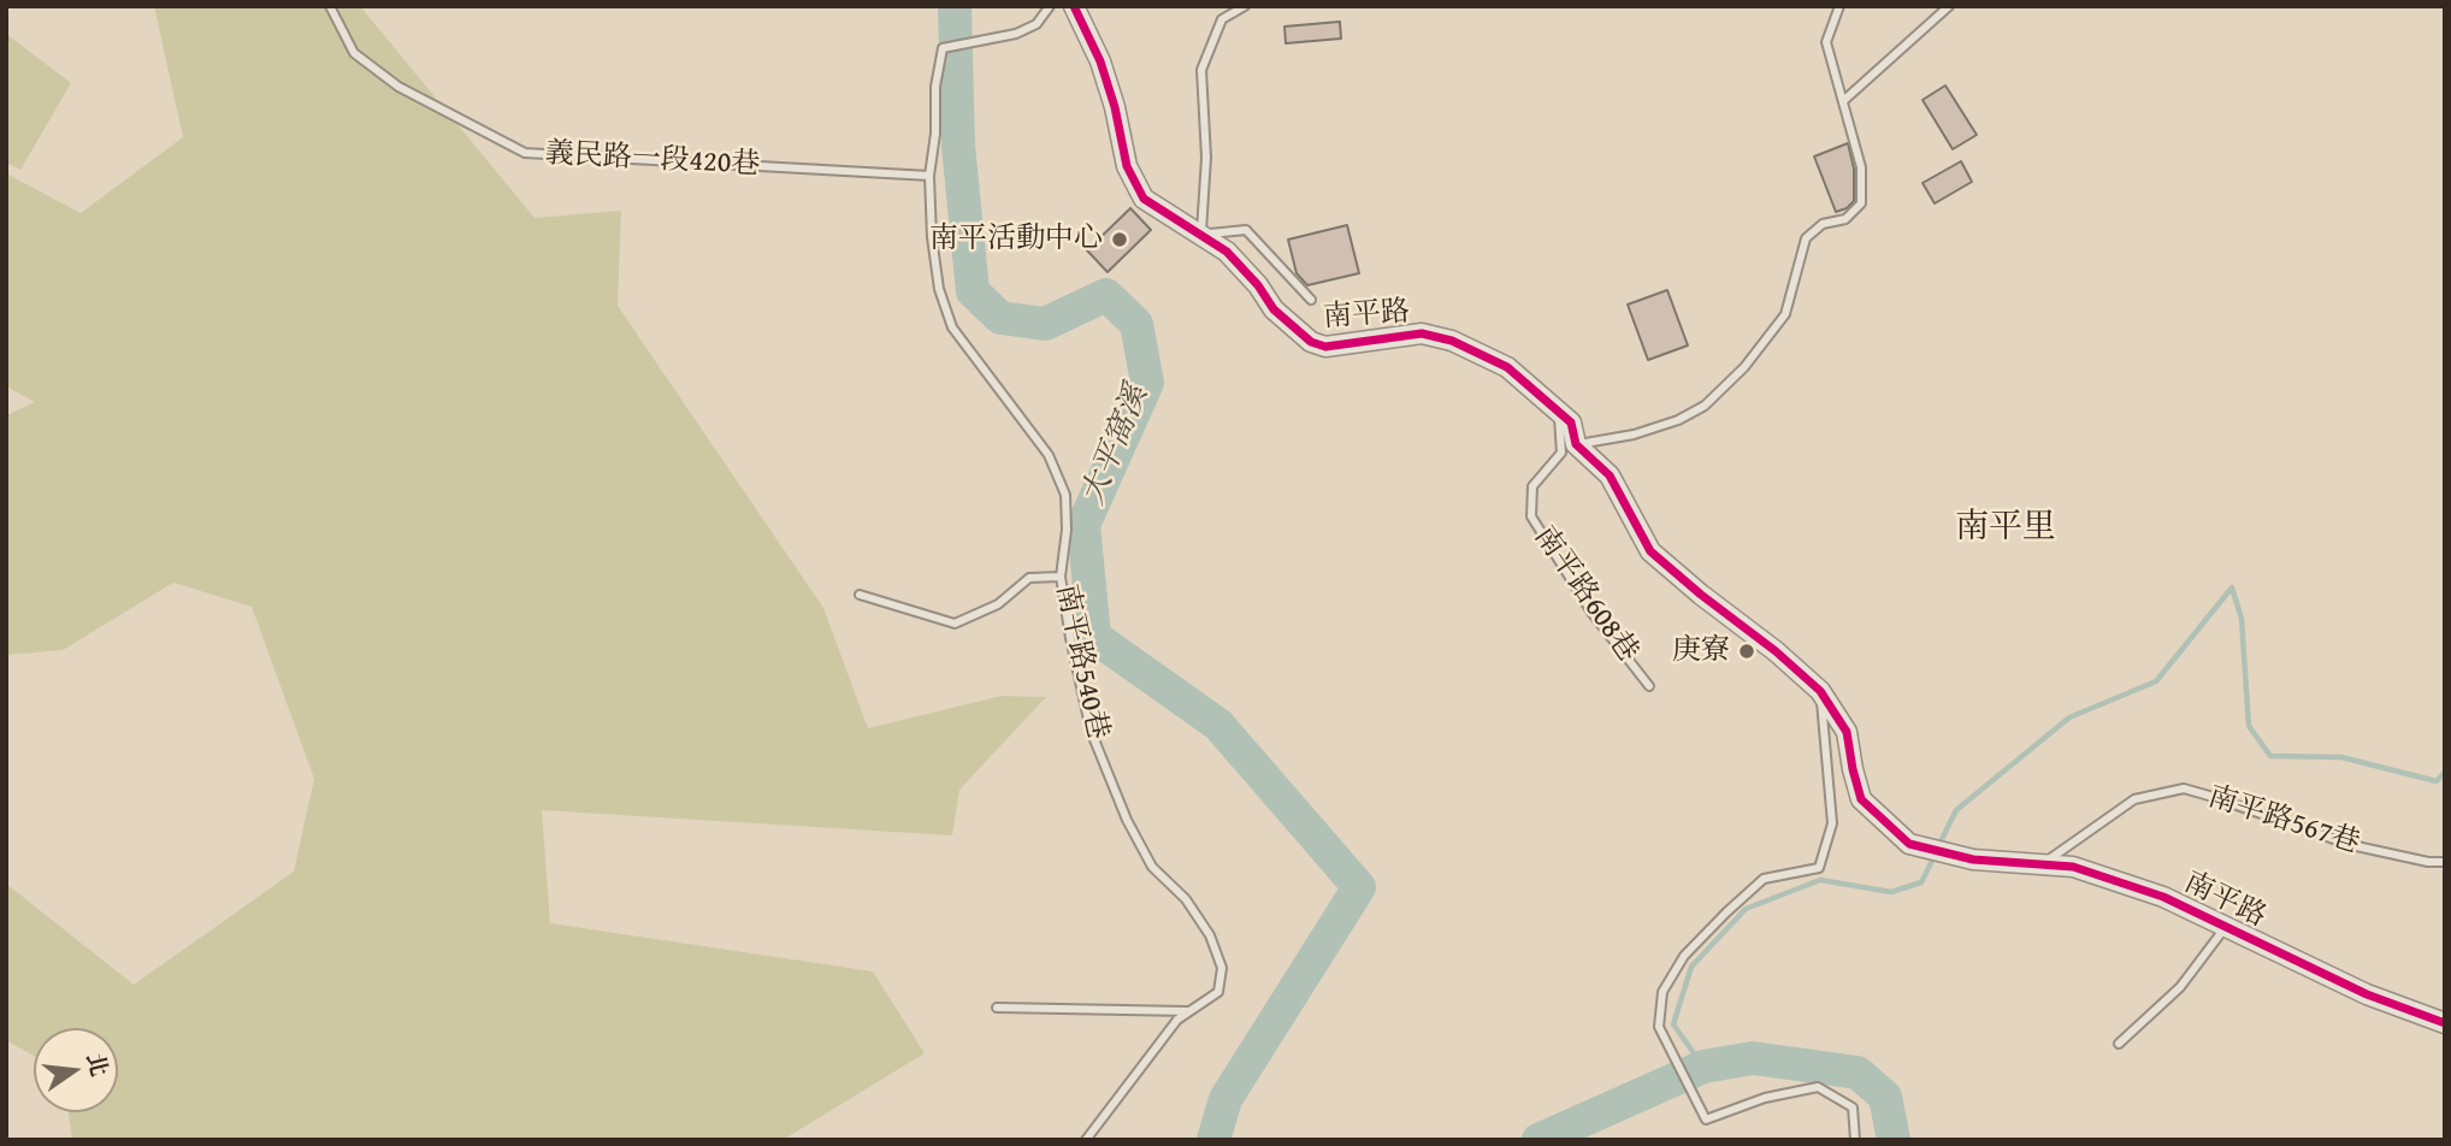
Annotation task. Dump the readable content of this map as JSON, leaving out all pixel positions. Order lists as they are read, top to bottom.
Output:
{
  "streets": {
    "street": ["南平路"],
    "lane": [
      "義民路一段420巷",
      "南平路608巷",
      "南平路540巷",
      "南平路567巷"
    ]
  },
  "crossings": [
    ["義民路一段420巷", "南平路540巷"],
    ["南平路", "南平路608巷"],
    ["南平路", "南平路567巷"]
  ],
  "districts": ["南平里"],
  "water": ["大平窩溪"],
  "places": ["南平活動中心", "庚寮"],
  "north": "right"
}
